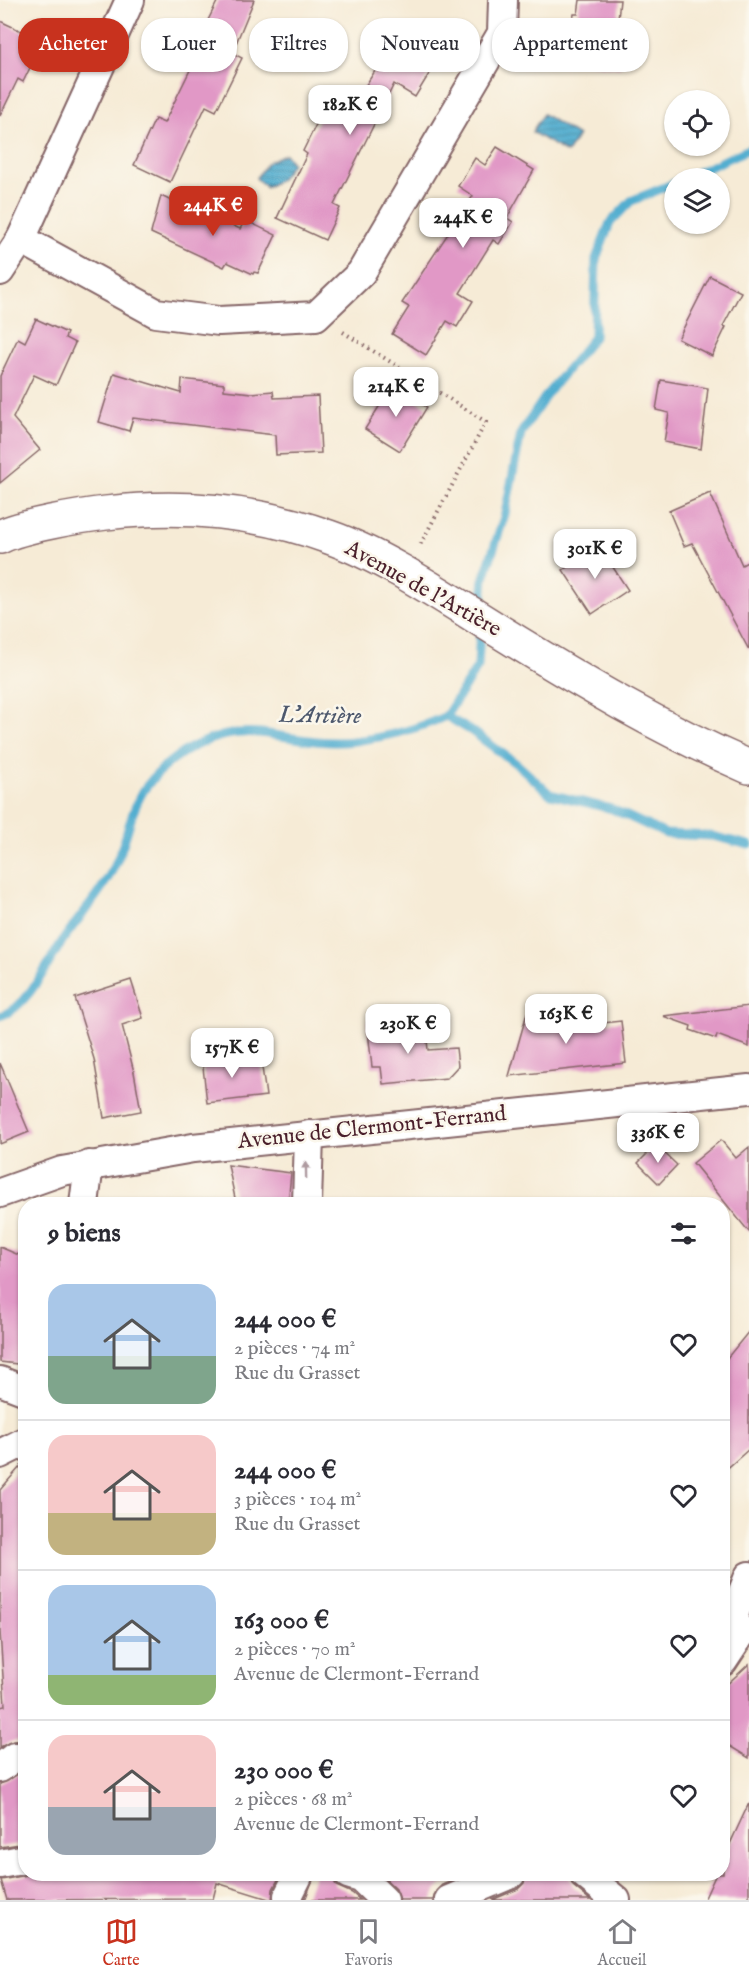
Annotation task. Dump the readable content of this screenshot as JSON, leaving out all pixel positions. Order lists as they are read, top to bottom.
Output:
{
  "streets": {
    "street": ["Avenue de l'Artière", "Avenue de Clermont-Ferrand"]
  },
  "water": ["L'Artière"],
  "page": {
    "chip": [
      "Acheter",
      "Louer",
      "Filtres",
      "Nouveau",
      "Appartement"
    ],
    "price": [
      "182K €",
      "244K €",
      "244K €",
      "214K €",
      "301K €",
      "163K €",
      "230K €",
      "157K €",
      "336K €"
    ],
    "heading": "9 biens",
    "list": [
      {
        "name": "244 000 €",
        "note": "2 pièces · 74 m² · Rue du Grasset"
      },
      {
        "name": "244 000 €",
        "note": "3 pièces · 104 m² · Rue du Grasset"
      },
      {
        "name": "163 000 €",
        "note": "2 pièces · 70 m² · Avenue de Clermont-Ferrand"
      },
      {
        "name": "230 000 €",
        "note": "2 pièces · 68 m² · Avenue de Clermont-Ferrand"
      }
    ],
    "tabs": ["Carte", "Favoris", "Accueil"]
  }
}
